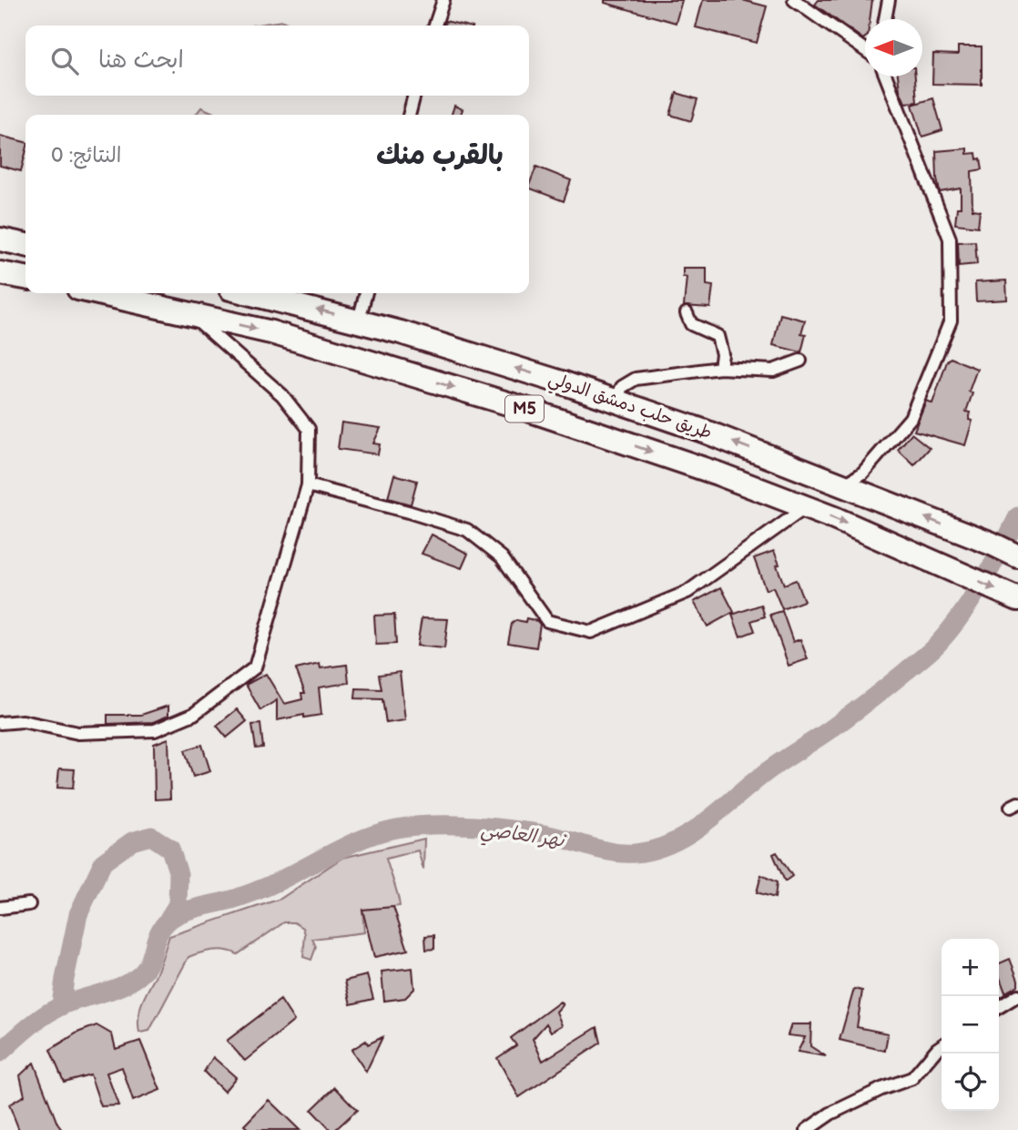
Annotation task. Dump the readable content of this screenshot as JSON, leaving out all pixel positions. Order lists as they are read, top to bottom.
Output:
{
  "streets": {
    "highway": ["طريق حلب دمشق الدولي", "M5"]
  },
  "water": ["نهر العاصي"],
  "north": "left",
  "page": {
    "search": "ابحث هنا",
    "heading": ["بالقرب منك", "النتائج: 0"],
    "map_buttons": ["+", "−"]
  }
}
